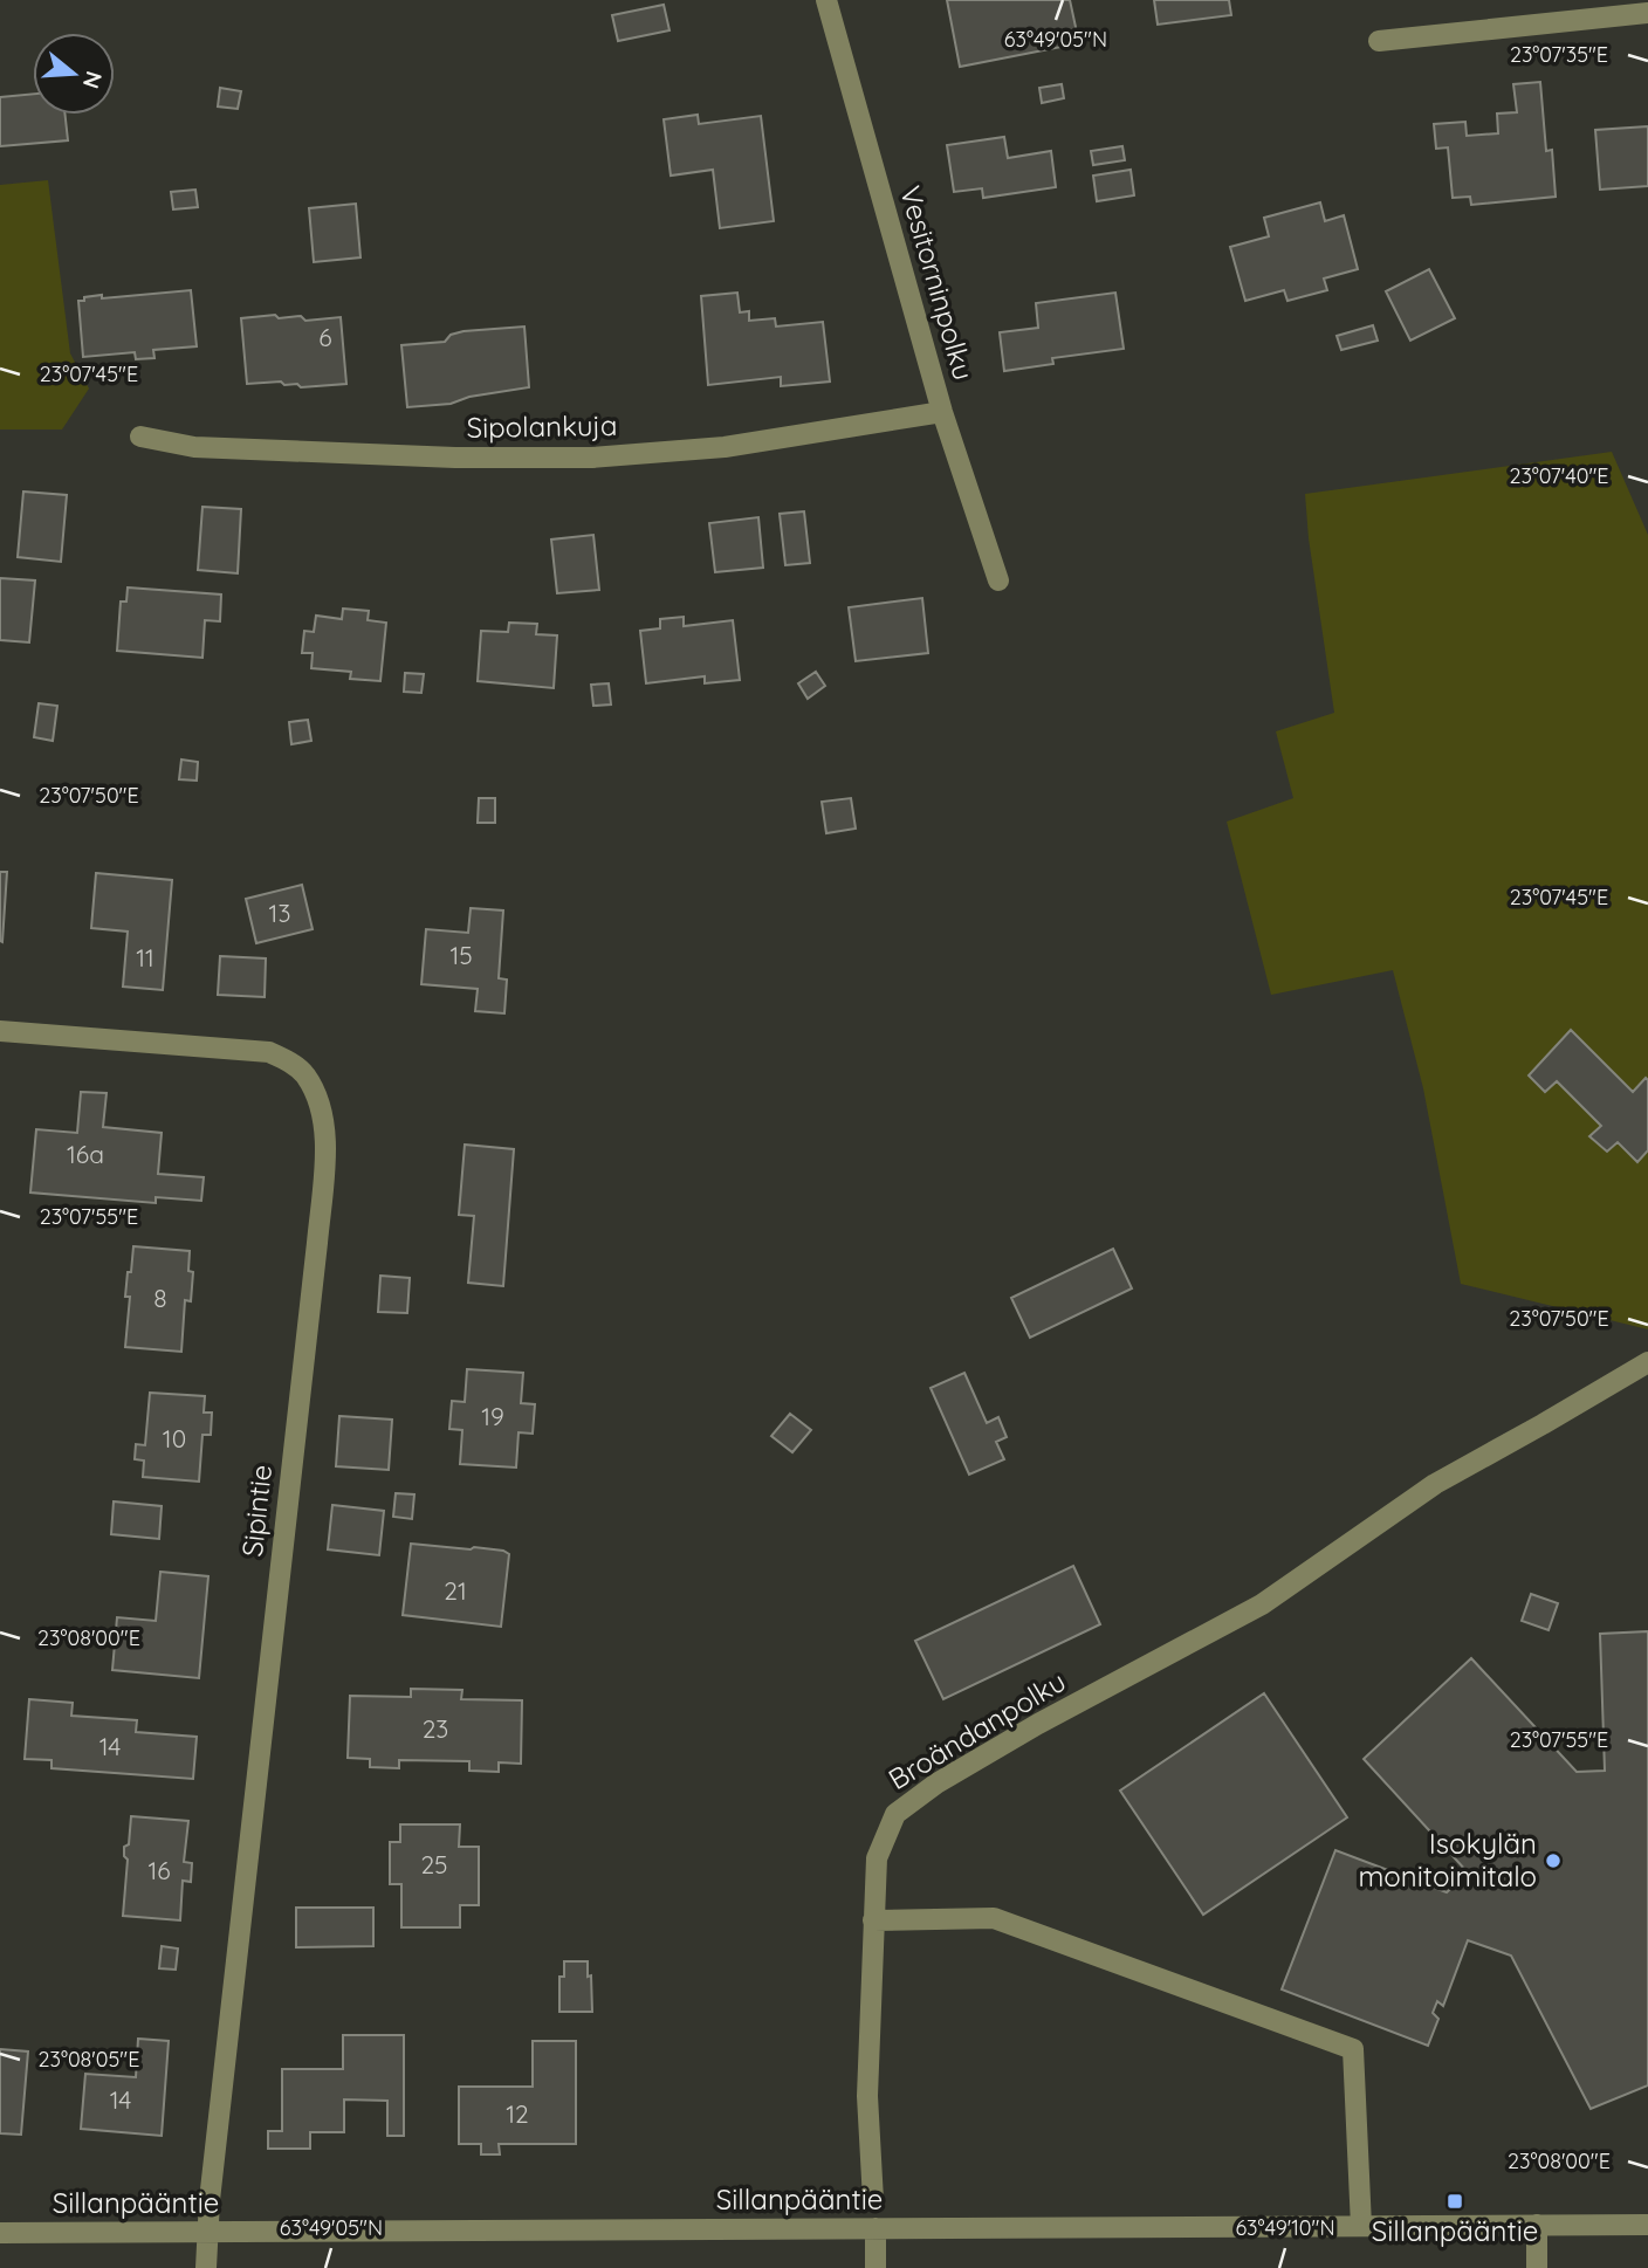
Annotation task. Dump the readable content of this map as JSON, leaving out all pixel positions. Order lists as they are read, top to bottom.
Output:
{
  "streets": {
    "street": [
      "Vesitorninpolku",
      "Sipolankuja",
      "Sipintie",
      "Broändanpolku",
      "Sillanpääntie"
    ]
  },
  "crossings": [
    ["Vesitorninpolku", "Sipolankuja"],
    ["Sipintie", "Sillanpääntie"]
  ],
  "places": {
    "other": ["Isokylän monitoimitalo"],
    "transit": ["Sillanpääntie"]
  },
  "house_numbers": [
    "6",
    "13",
    "15",
    "11",
    "16a",
    "8",
    "19",
    "10",
    "21",
    "23",
    "14",
    "25",
    "16",
    "14",
    "12"
  ],
  "north": "right",
  "coordinates": [
    "63°49'05\"N",
    "23°07'35\"E",
    "23°07'45\"E",
    "23°07'40\"E",
    "23°07'50\"E",
    "23°07'55\"E",
    "23°08'00\"E",
    "23°08'05\"E",
    "63°49'10\"N"
  ]
}
